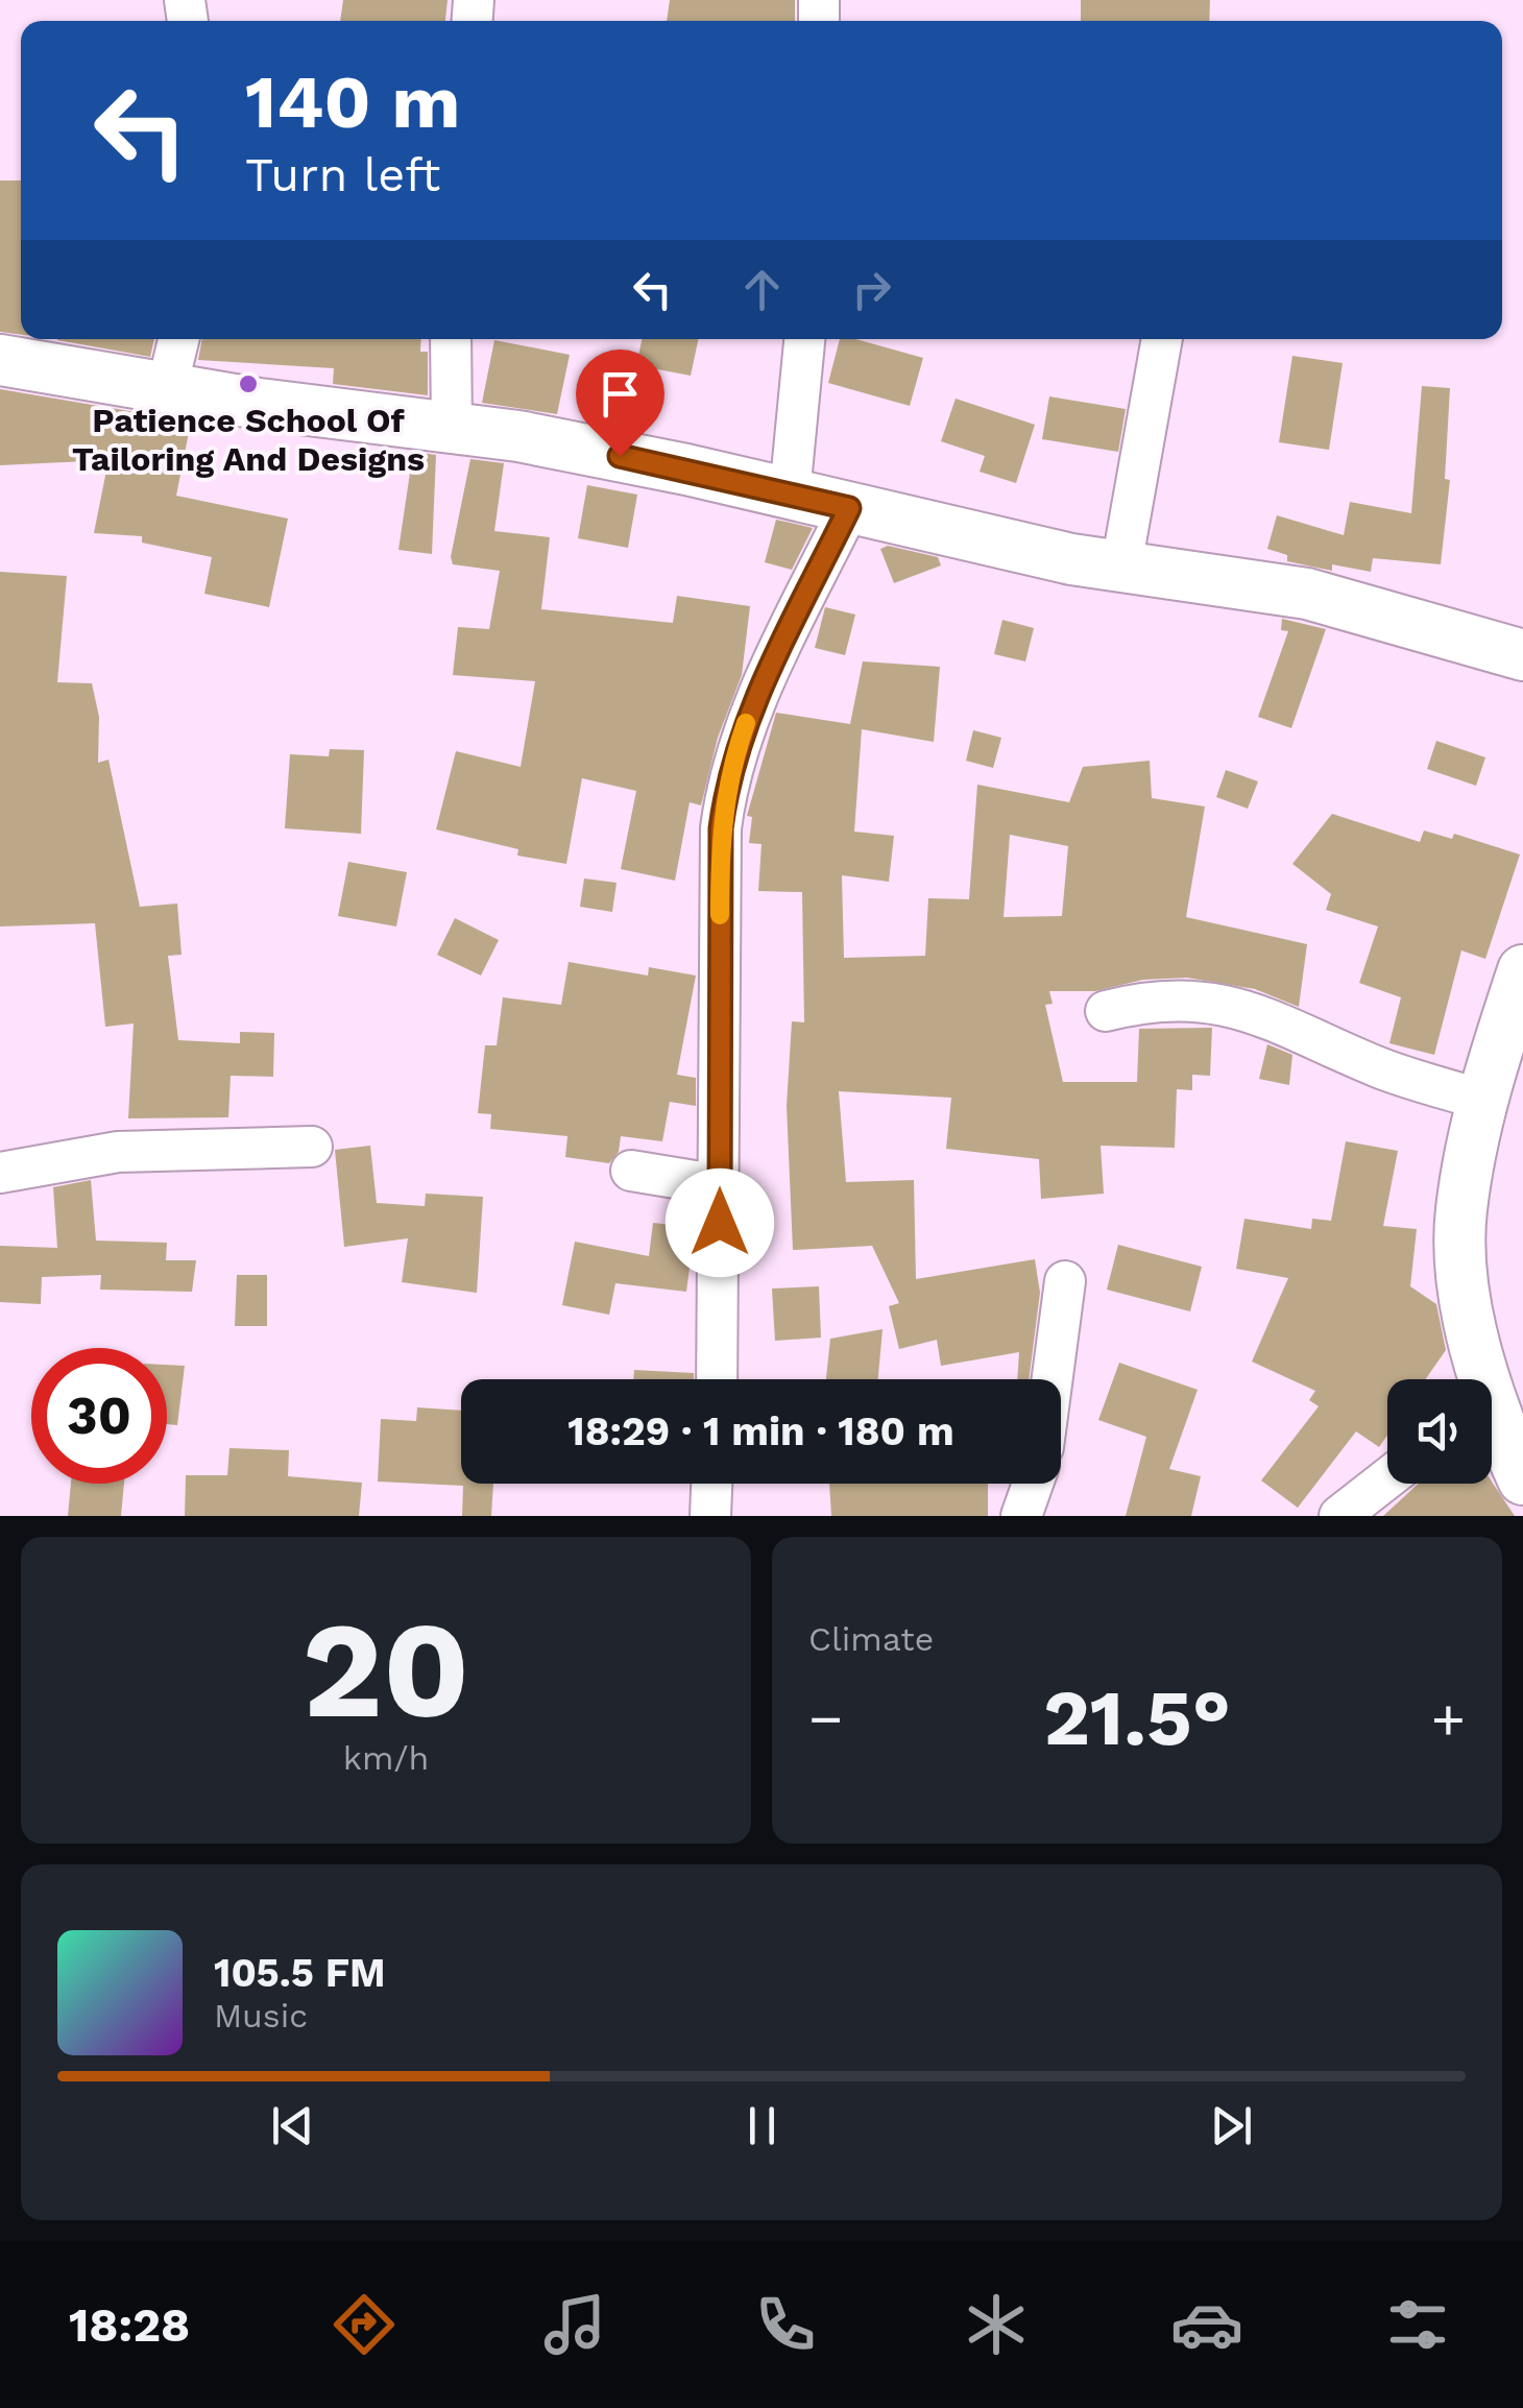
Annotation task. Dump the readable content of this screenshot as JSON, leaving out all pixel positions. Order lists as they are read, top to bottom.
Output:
{
  "places": ["Patience School Of Tailoring And Designs"],
  "page": {
    "turn": ["140 m", "Turn left"],
    "limit": "30",
    "trip": "18:29 · 1 min · 180 m",
    "tile": [
      ["20", "km/h"],
      "Climate"
    ],
    "heat": ["−", "21.5°", "+"],
    "song": ["105.5 FM", "Music"],
    "tabs": "18:28"
  }
}
